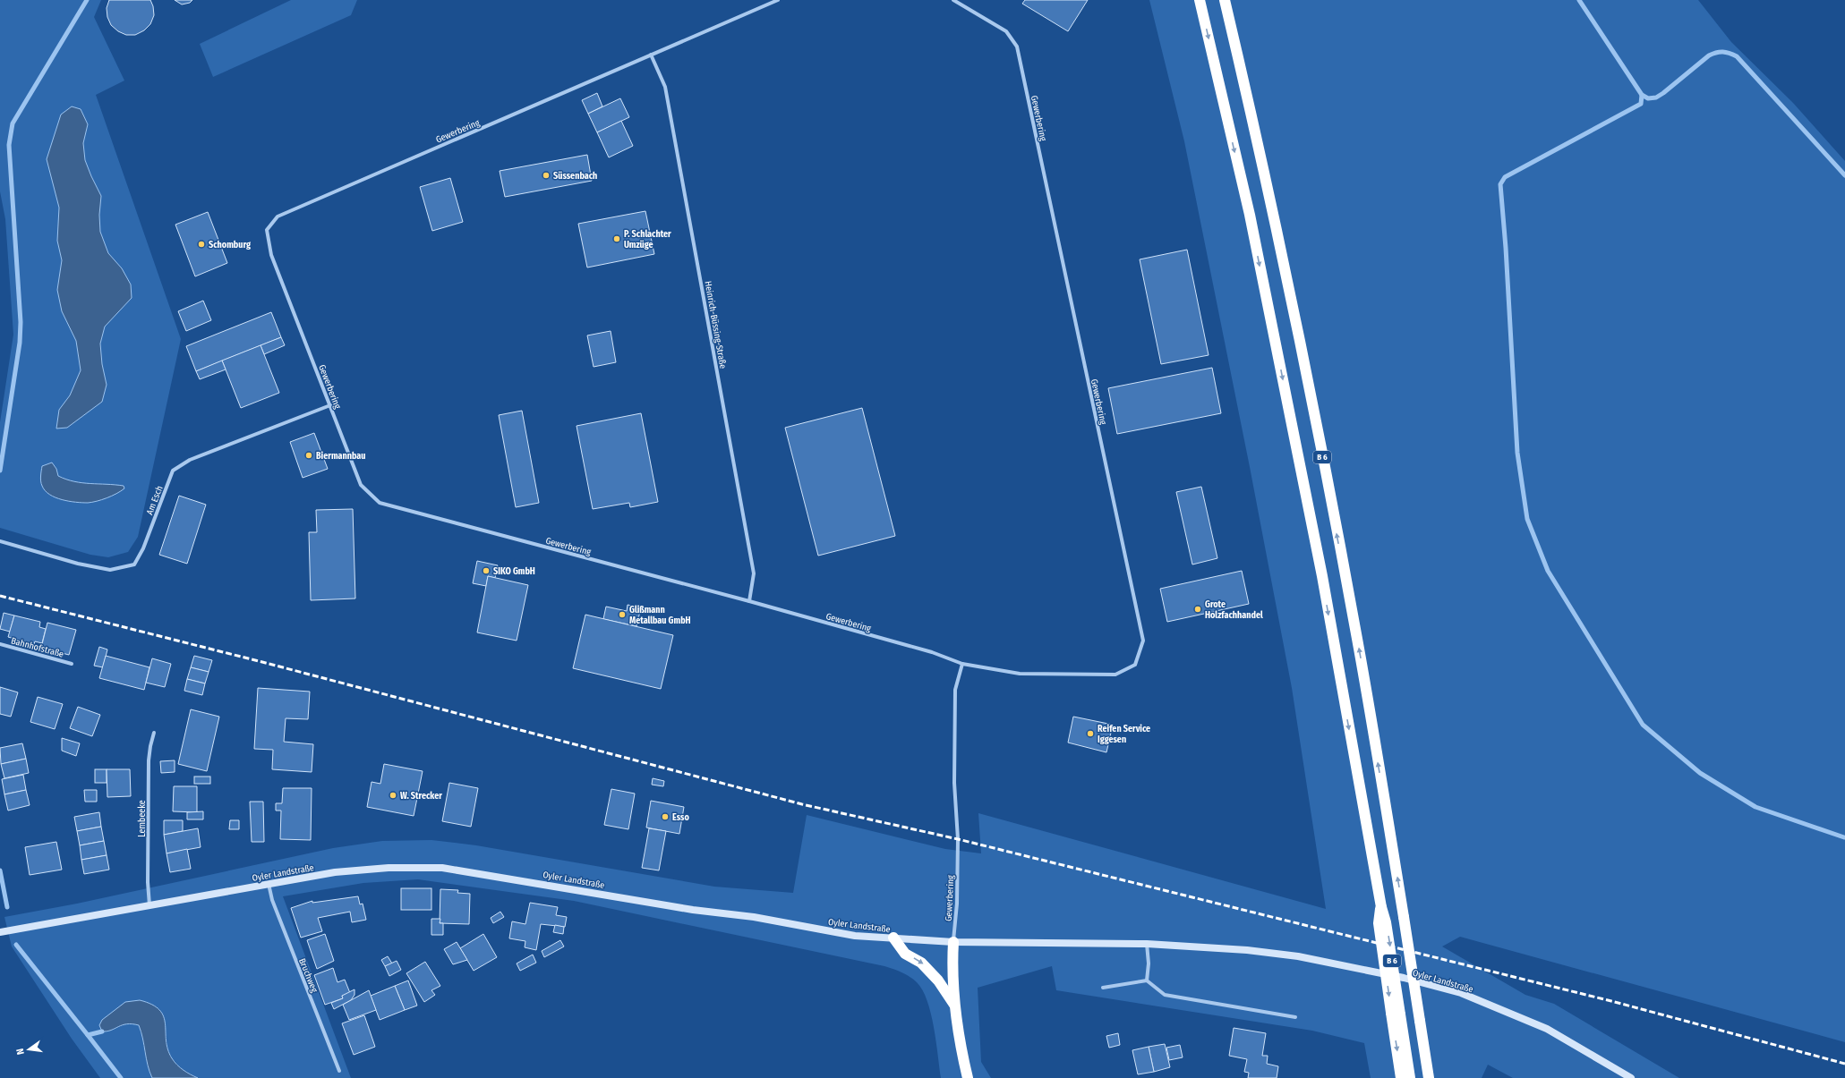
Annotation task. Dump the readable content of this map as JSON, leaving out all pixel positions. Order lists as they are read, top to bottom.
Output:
{
  "streets": {
    "highway": ["B 6"],
    "main road": ["Oyler Landstraße"],
    "street": [
      "Gewerbering",
      "Heinrich-Büssing-Straße",
      "Am Esch",
      "Bahnhofstraße",
      "Lembeeke",
      "Bruchweg"
    ]
  },
  "crossings": [
    ["Gewerbering", "Heinrich-Büssing-Straße"],
    ["Gewerbering", "Am Esch"],
    ["Gewerbering", "Oyler Landstraße"],
    ["Lembeeke", "Oyler Landstraße"],
    ["Oyler Landstraße", "Bruchweg"]
  ],
  "places": [
    "Süssenbach",
    "P. Schlachter Umzüge",
    "Schomburg",
    "Biermannbau",
    "SIKO GmbH",
    "Grote Holzfachhandel",
    "Glißmann Metallbau GmbH",
    "Reifen Service Iggesen",
    "W. Strecker",
    "Esso"
  ],
  "north": "left"
}
